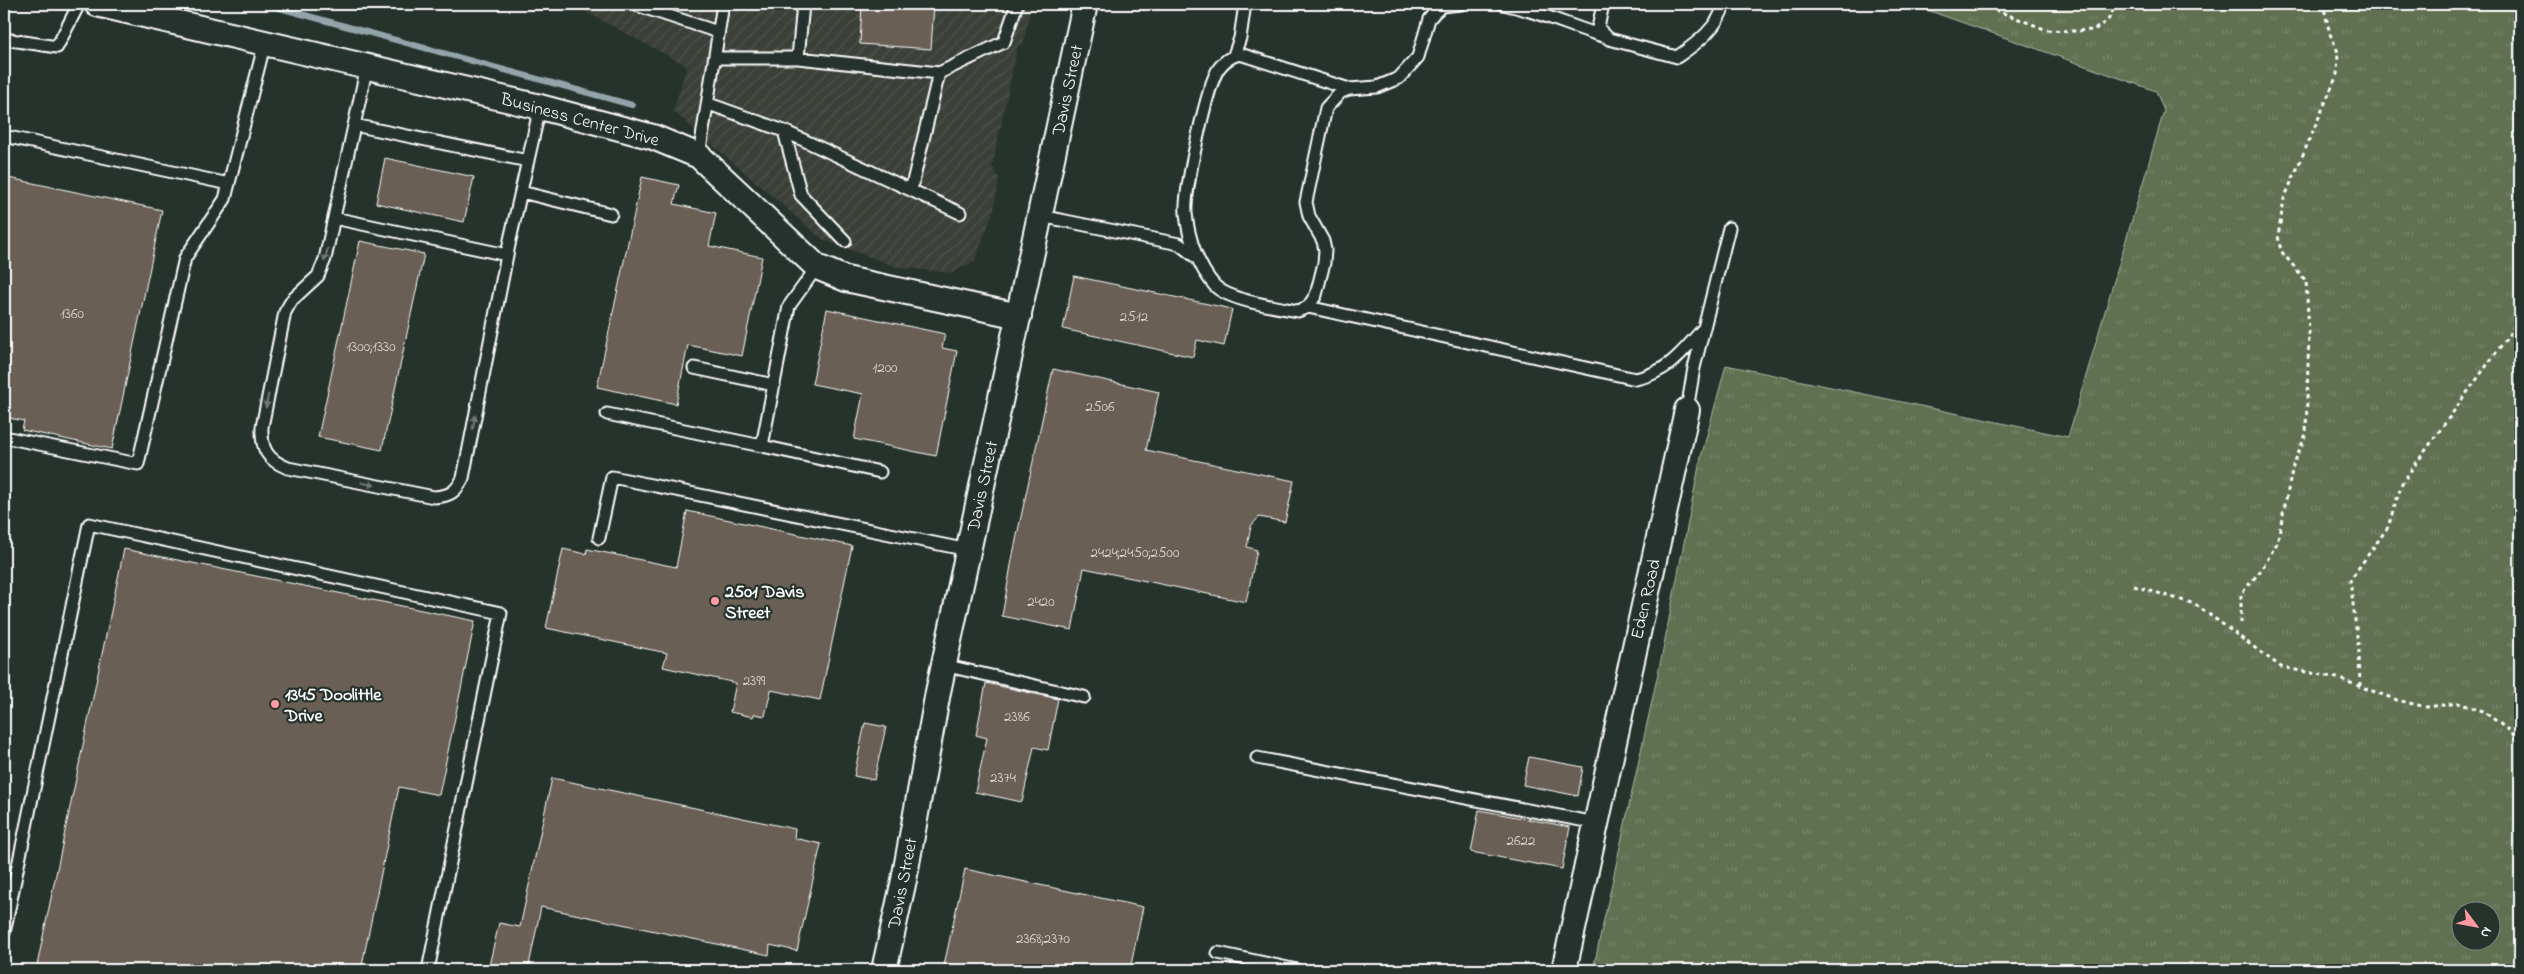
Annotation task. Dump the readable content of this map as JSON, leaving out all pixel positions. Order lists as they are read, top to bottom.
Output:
{
  "streets": {
    "street": ["Davis Street", "Business Center Drive", "Eden Road"]
  },
  "crossings": [
    ["Davis Street", "Business Center Drive"]
  ],
  "places": ["2501 Davis Street", "1345 Doolittle Drive"],
  "house_numbers": [
    "1360",
    "2512",
    "1300;1330",
    "1200",
    "2506",
    "2424;2450;2500",
    "2420",
    "2399",
    "2386",
    "2374",
    "2622",
    "2368;2370"
  ],
  "north": "bottom right"
}
